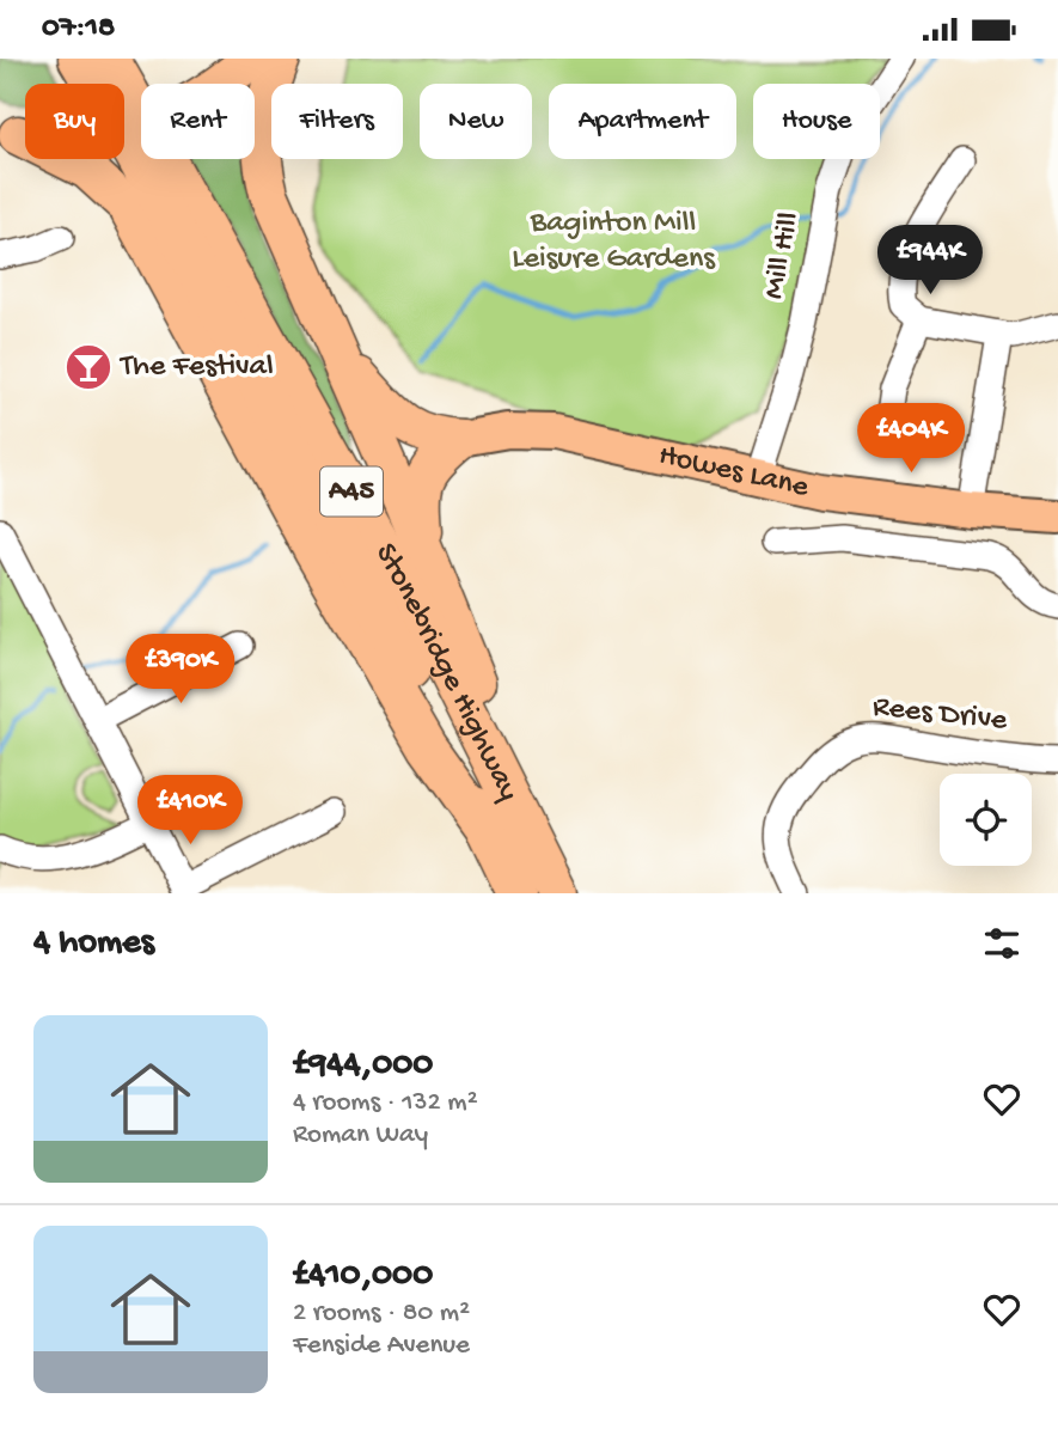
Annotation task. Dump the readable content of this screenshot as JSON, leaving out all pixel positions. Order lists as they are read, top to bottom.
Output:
{
  "streets": {
    "highway": ["A45", "Stonebridge Highway"],
    "main road": ["Howes Lane"],
    "street": ["Mill Hill", "Rees Drive"]
  },
  "crossings": [
    ["Mill Hill", "Howes Lane"],
    ["A45", "Stonebridge Highway"]
  ],
  "parks": ["Baginton Mill Leisure Gardens"],
  "places": {
    "bar": ["The Festival"]
  },
  "page": {
    "status": "07:18",
    "chip": [
      "Buy",
      "Rent",
      "Filters",
      "New",
      "Apartment",
      "House"
    ],
    "price": [
      "£944K",
      "£404K",
      "£390K",
      "£410K"
    ],
    "heading": "4 homes",
    "list": [
      {
        "name": "£944,000",
        "note": "4 rooms · 132 m² · Roman Way"
      },
      {
        "name": "£410,000",
        "note": "2 rooms · 80 m² · Fenside Avenue"
      }
    ]
  }
}
